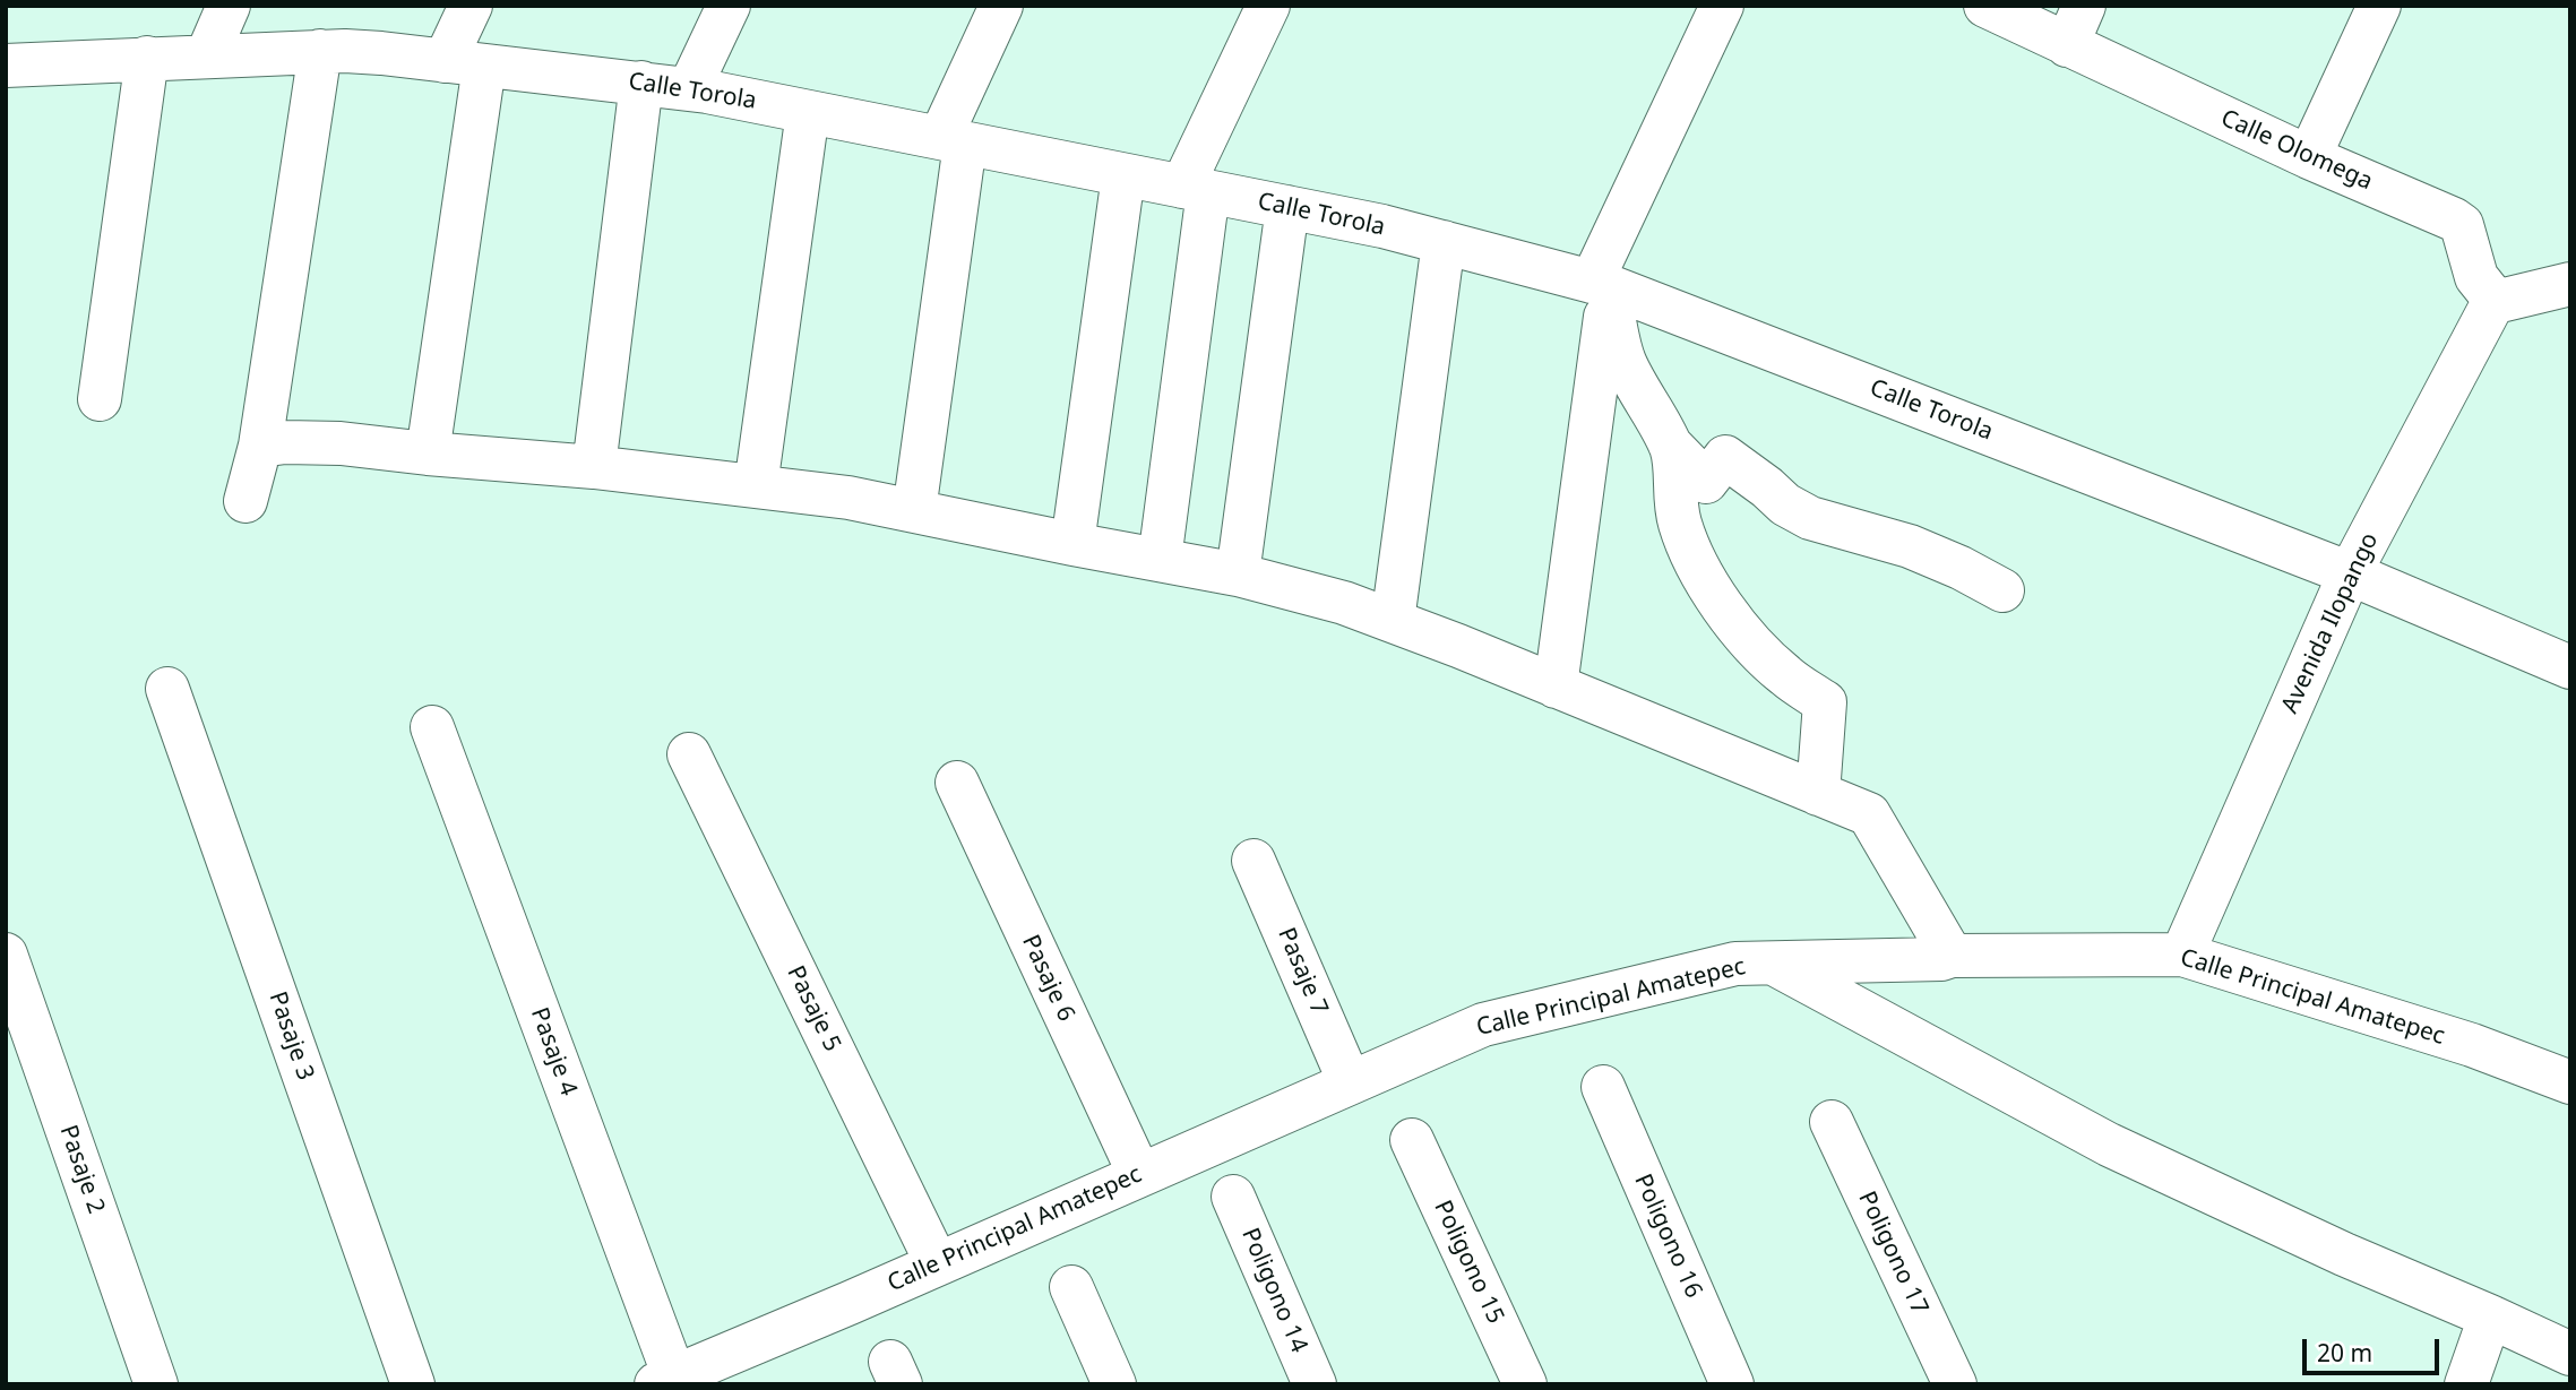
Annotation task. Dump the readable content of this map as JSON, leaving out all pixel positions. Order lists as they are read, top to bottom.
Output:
{
  "streets": {
    "street": [
      "Calle Torola",
      "Calle Olomega",
      "Avenida Ilopango",
      "Pasaje 7",
      "Pasaje 6",
      "Calle Principal Amatepec",
      "Pasaje 5",
      "Pasaje 3",
      "Pasaje 4",
      "Pasaje 2",
      "Poligono 16",
      "Poligono 17",
      "Poligono 15",
      "Poligono 14"
    ]
  },
  "crossings": [
    ["Calle Torola", "Avenida Ilopango"],
    ["Calle Olomega", "Avenida Ilopango"],
    ["Avenida Ilopango", "Calle Principal Amatepec"],
    ["Pasaje 7", "Calle Principal Amatepec"],
    ["Pasaje 6", "Calle Principal Amatepec"],
    ["Calle Principal Amatepec", "Pasaje 5"],
    ["Calle Principal Amatepec", "Pasaje 4"]
  ],
  "scale_bar": "20 m"
}
